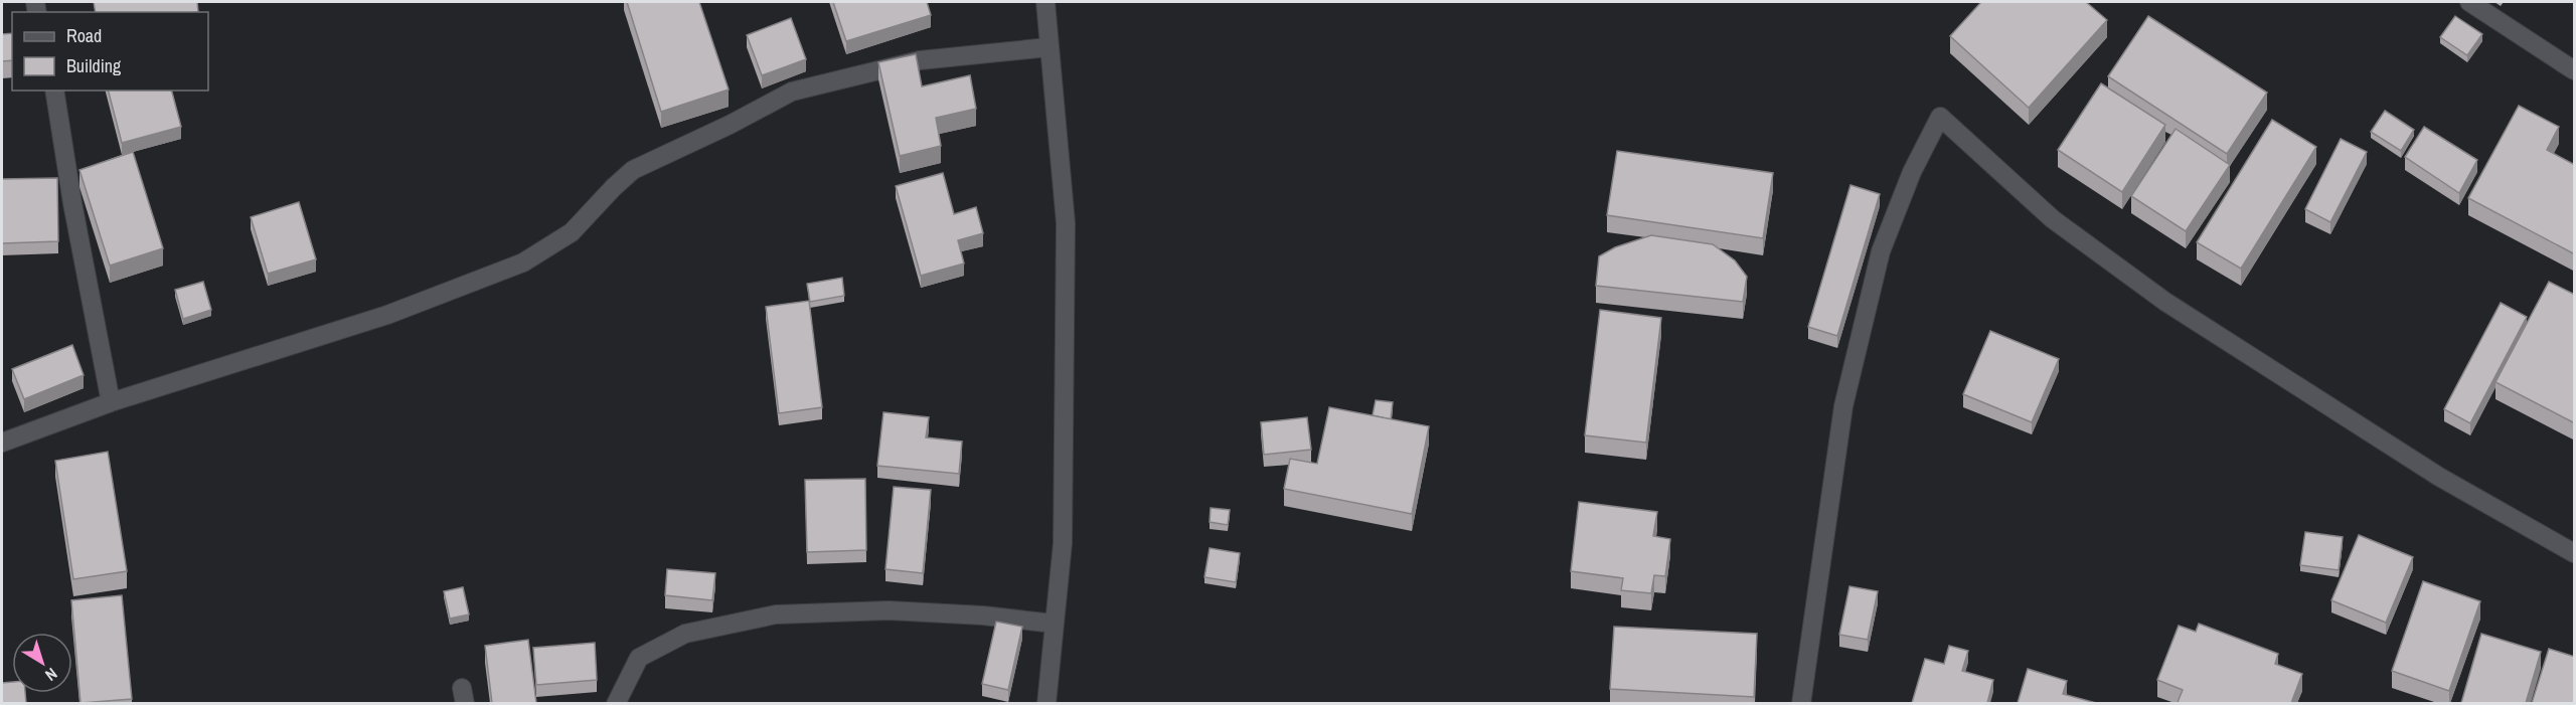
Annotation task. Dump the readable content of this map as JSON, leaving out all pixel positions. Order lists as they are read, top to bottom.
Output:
{
  "legend": ["Road", "Building"],
  "north": "bottom right"
}
